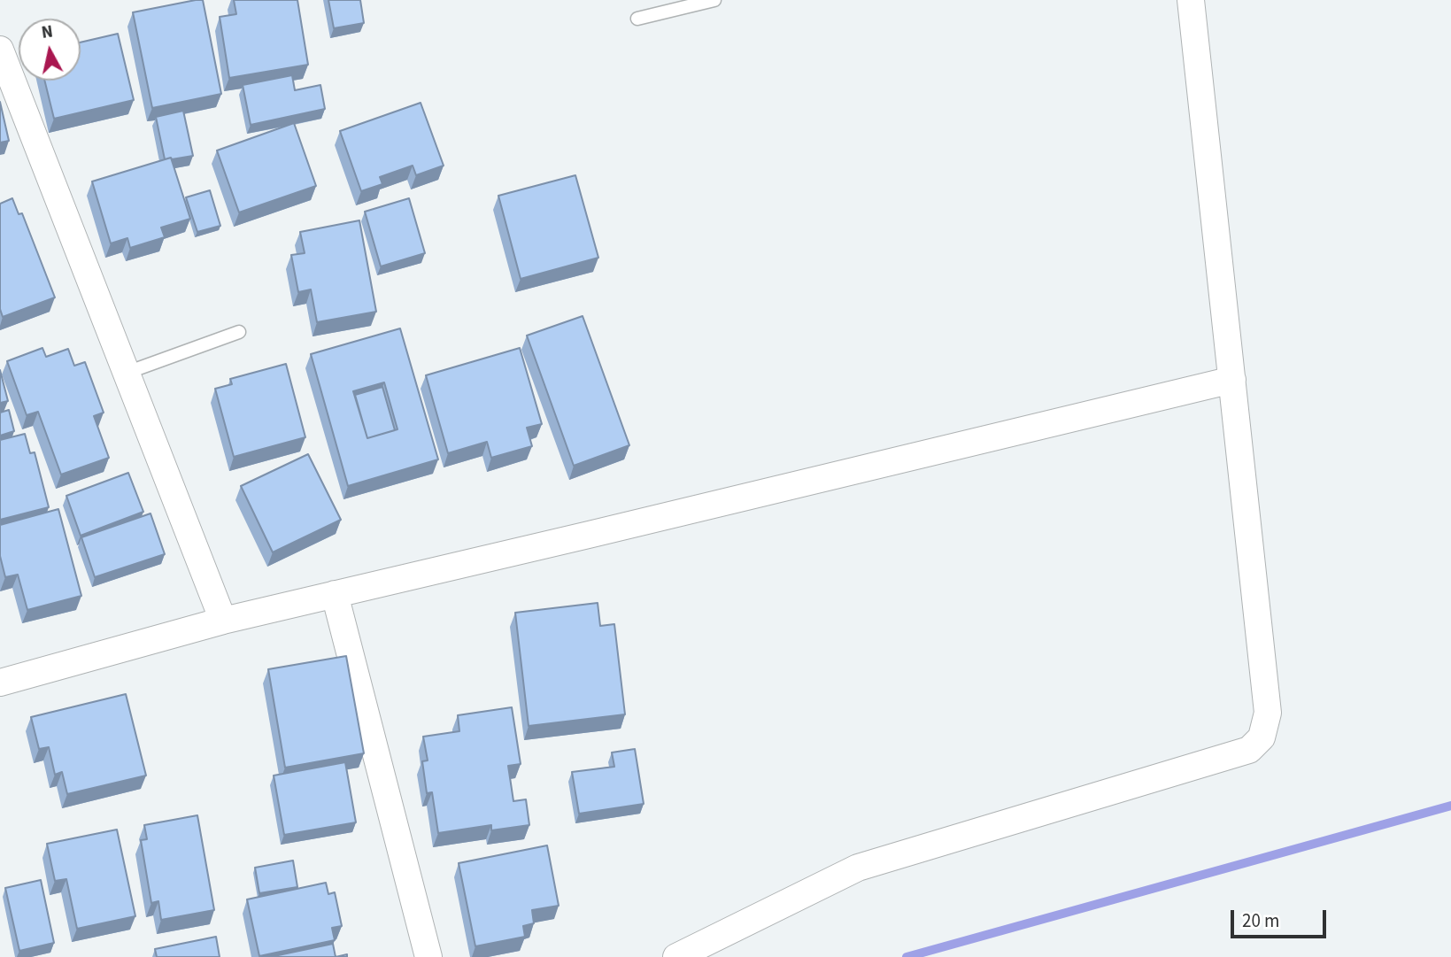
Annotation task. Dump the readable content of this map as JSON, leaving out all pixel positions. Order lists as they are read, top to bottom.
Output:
{
  "scale_bar": "20 m",
  "north": "top"
}
